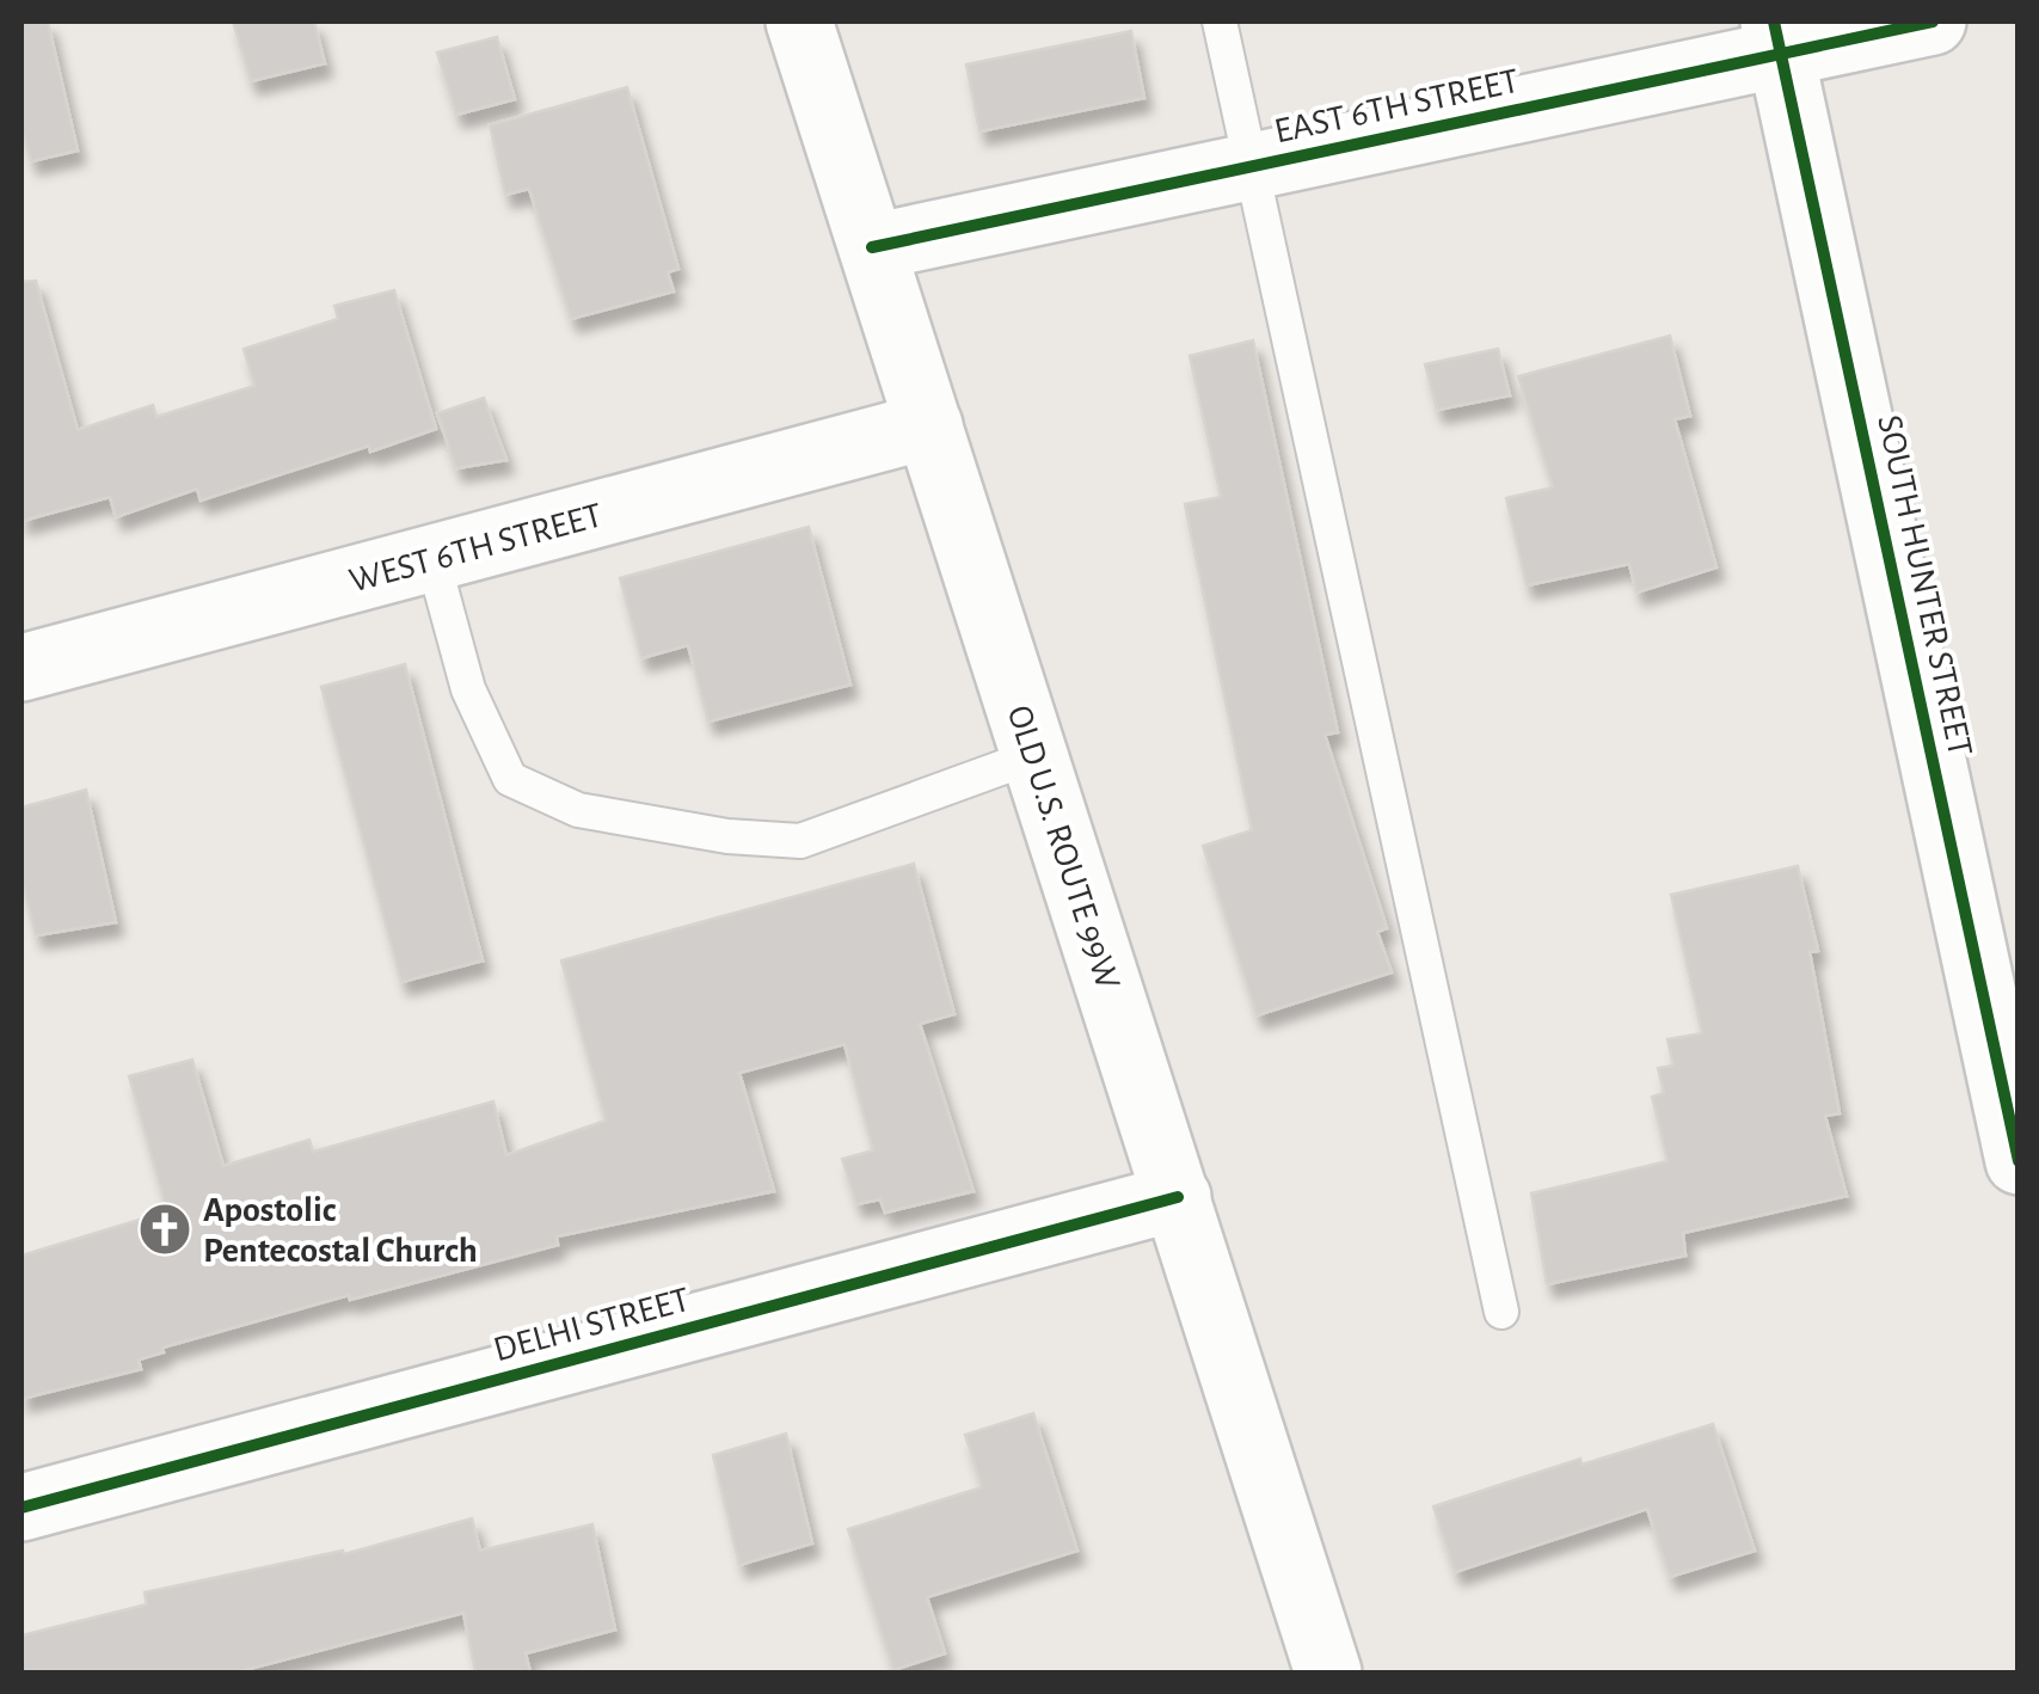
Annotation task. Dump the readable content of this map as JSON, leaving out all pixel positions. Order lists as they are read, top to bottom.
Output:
{
  "streets": {
    "street": [
      "EAST 6TH STREET",
      "WEST 6TH STREET",
      "SOUTH HUNTER STREET",
      "OLD U.S. ROUTE 99W",
      "DELHI STREET"
    ]
  },
  "crossings": [
    ["EAST 6TH STREET", "SOUTH HUNTER STREET"],
    ["EAST 6TH STREET", "OLD U.S. ROUTE 99W"],
    ["WEST 6TH STREET", "OLD U.S. ROUTE 99W"],
    ["OLD U.S. ROUTE 99W", "DELHI STREET"]
  ],
  "places": {
    "church": ["Apostolic Pentecostal Church"]
  }
}
